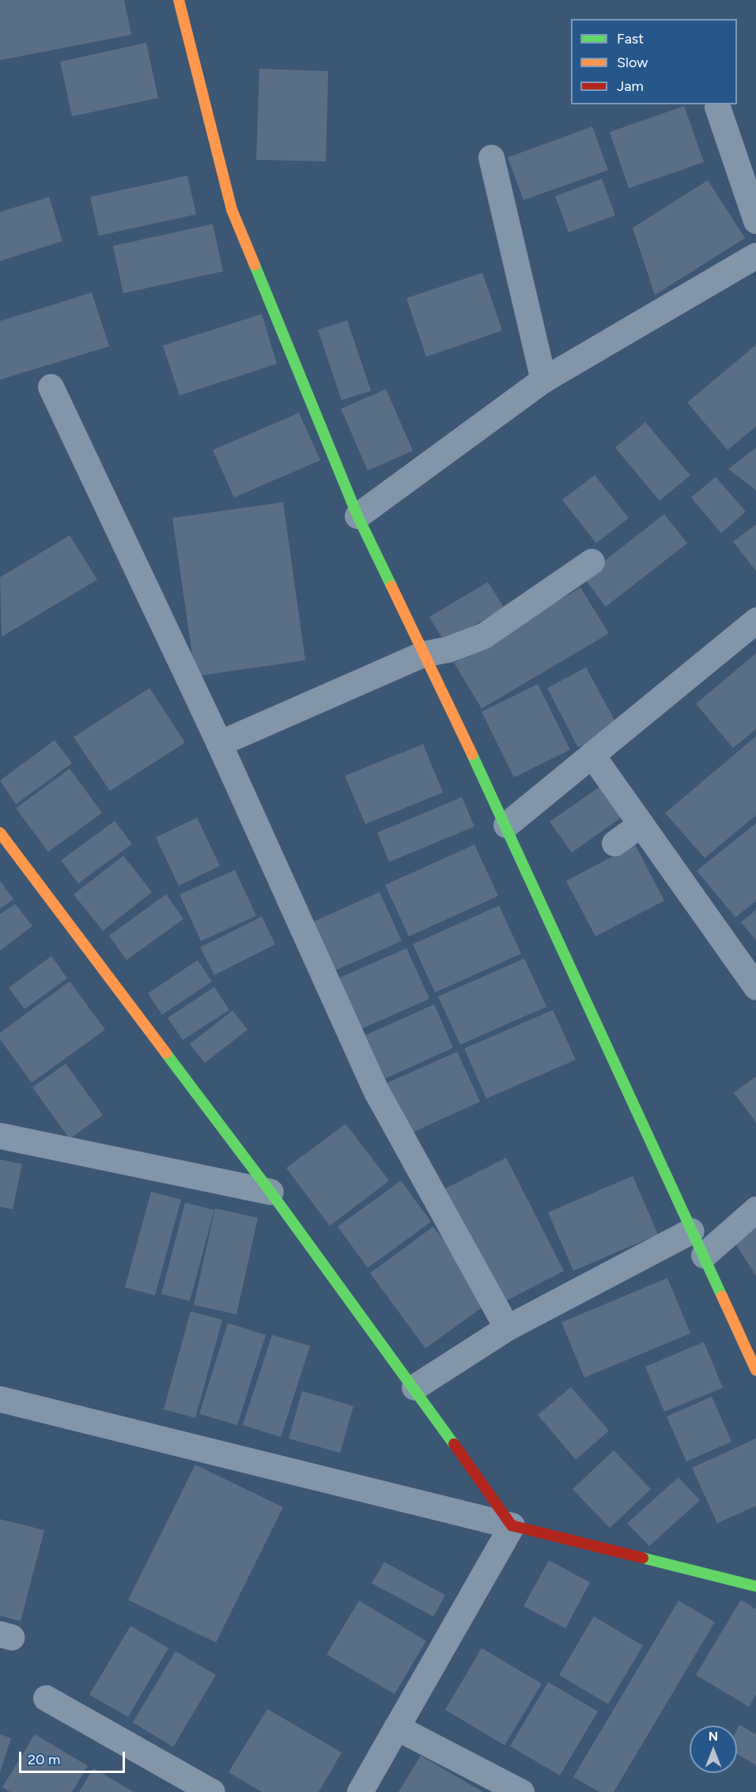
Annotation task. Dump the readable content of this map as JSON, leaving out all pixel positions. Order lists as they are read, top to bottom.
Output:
{
  "legend": ["Fast", "Slow", "Jam"],
  "scale_bar": "20 m",
  "north": "top"
}
